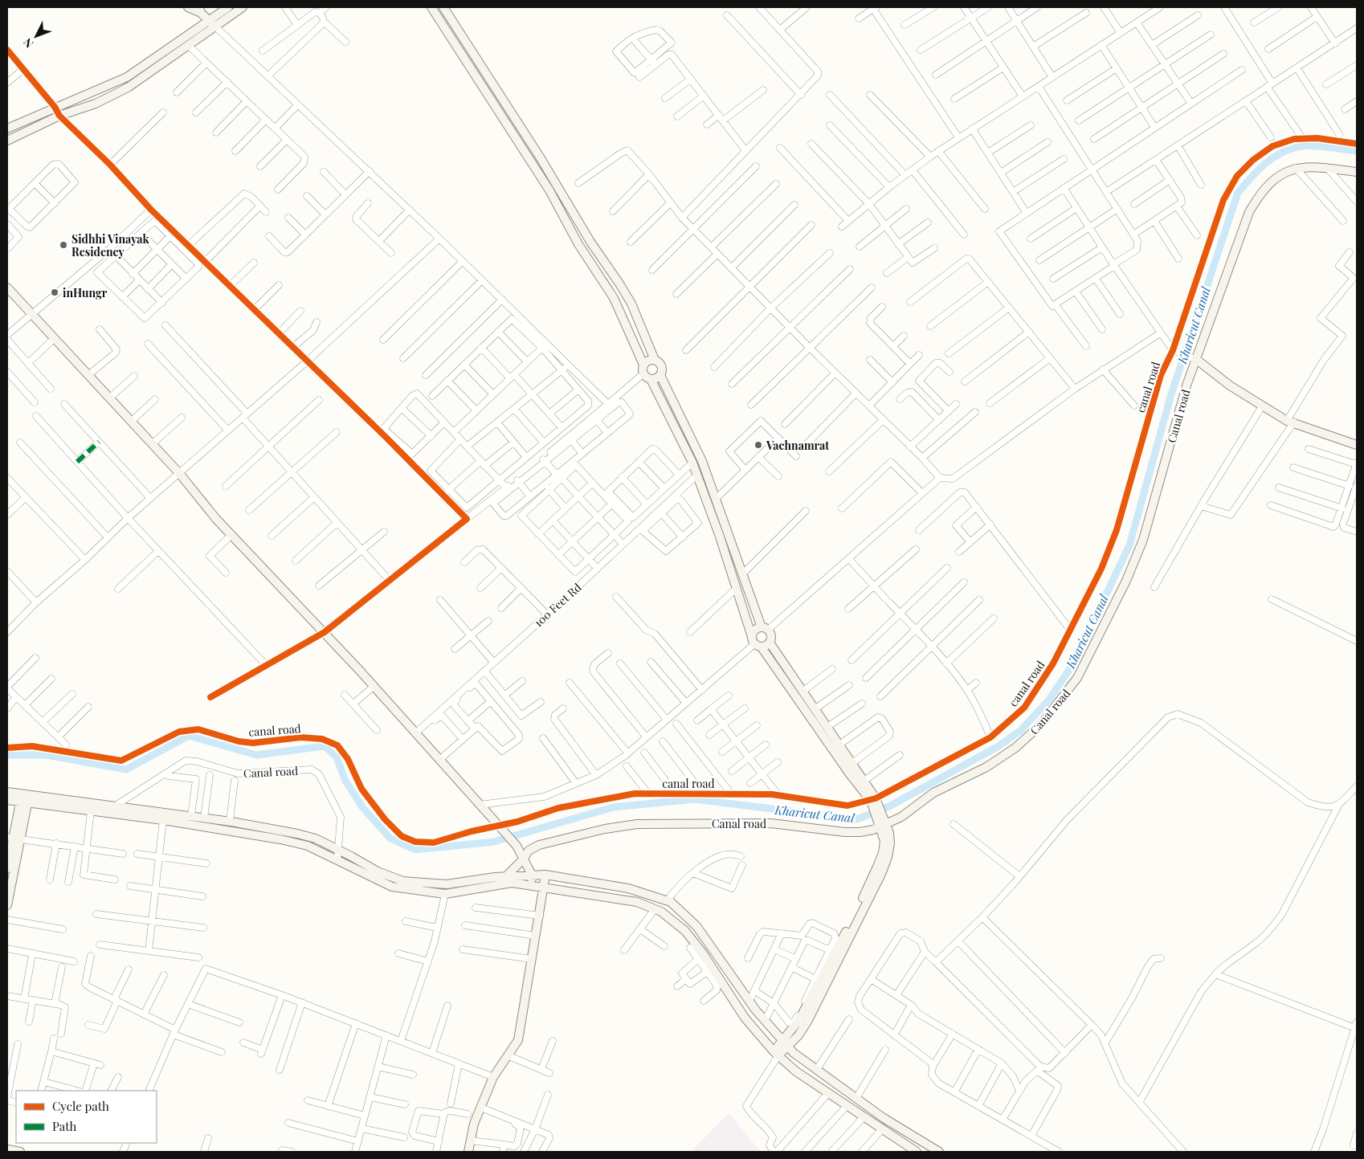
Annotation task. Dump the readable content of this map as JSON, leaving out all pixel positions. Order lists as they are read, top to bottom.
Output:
{
  "streets": {
    "street": ["canal road", "Canal road", "100 Feet Rd"]
  },
  "water": ["Kharicut Canal"],
  "places": ["Sidhhi Vinayak Residency", "inHungr", "Vachnamrat"],
  "legend": ["Cycle path", "Path"],
  "north": "bottom left"
}
